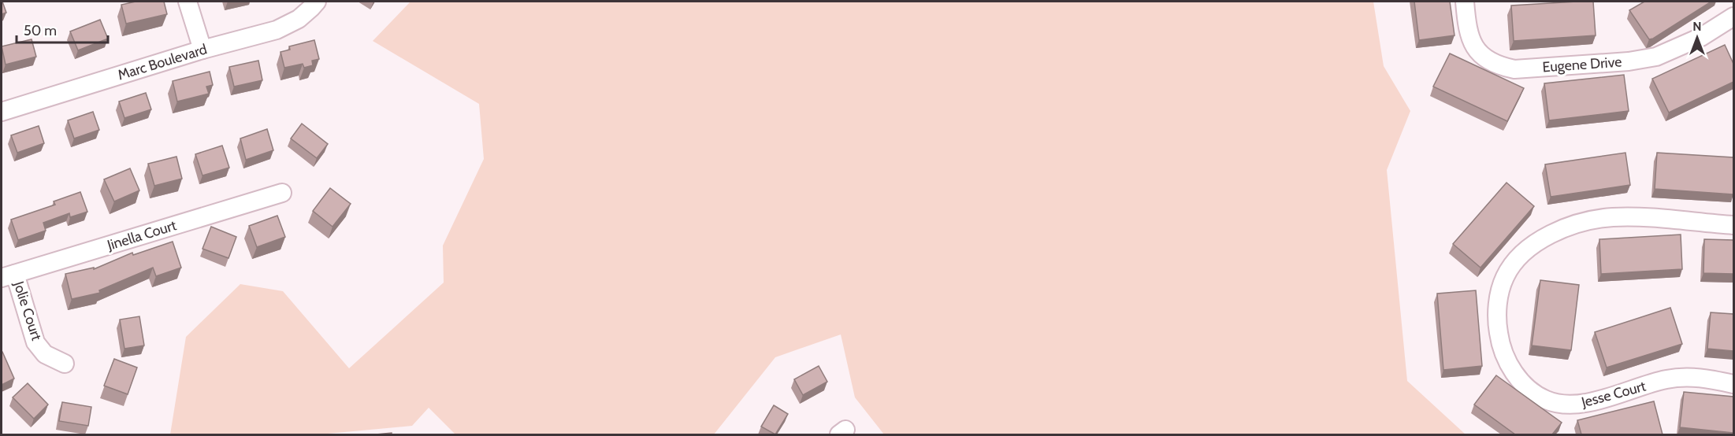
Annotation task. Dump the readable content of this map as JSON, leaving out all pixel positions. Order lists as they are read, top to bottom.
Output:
{
  "streets": {
    "street": [
      "Marc Boulevard",
      "Eugene Drive",
      "Jinella Court",
      "Jolie Court",
      "Jesse Court"
    ]
  },
  "crossings": [
    ["Jinella Court", "Jolie Court"]
  ],
  "scale_bar": "50 m",
  "north": "top"
}
